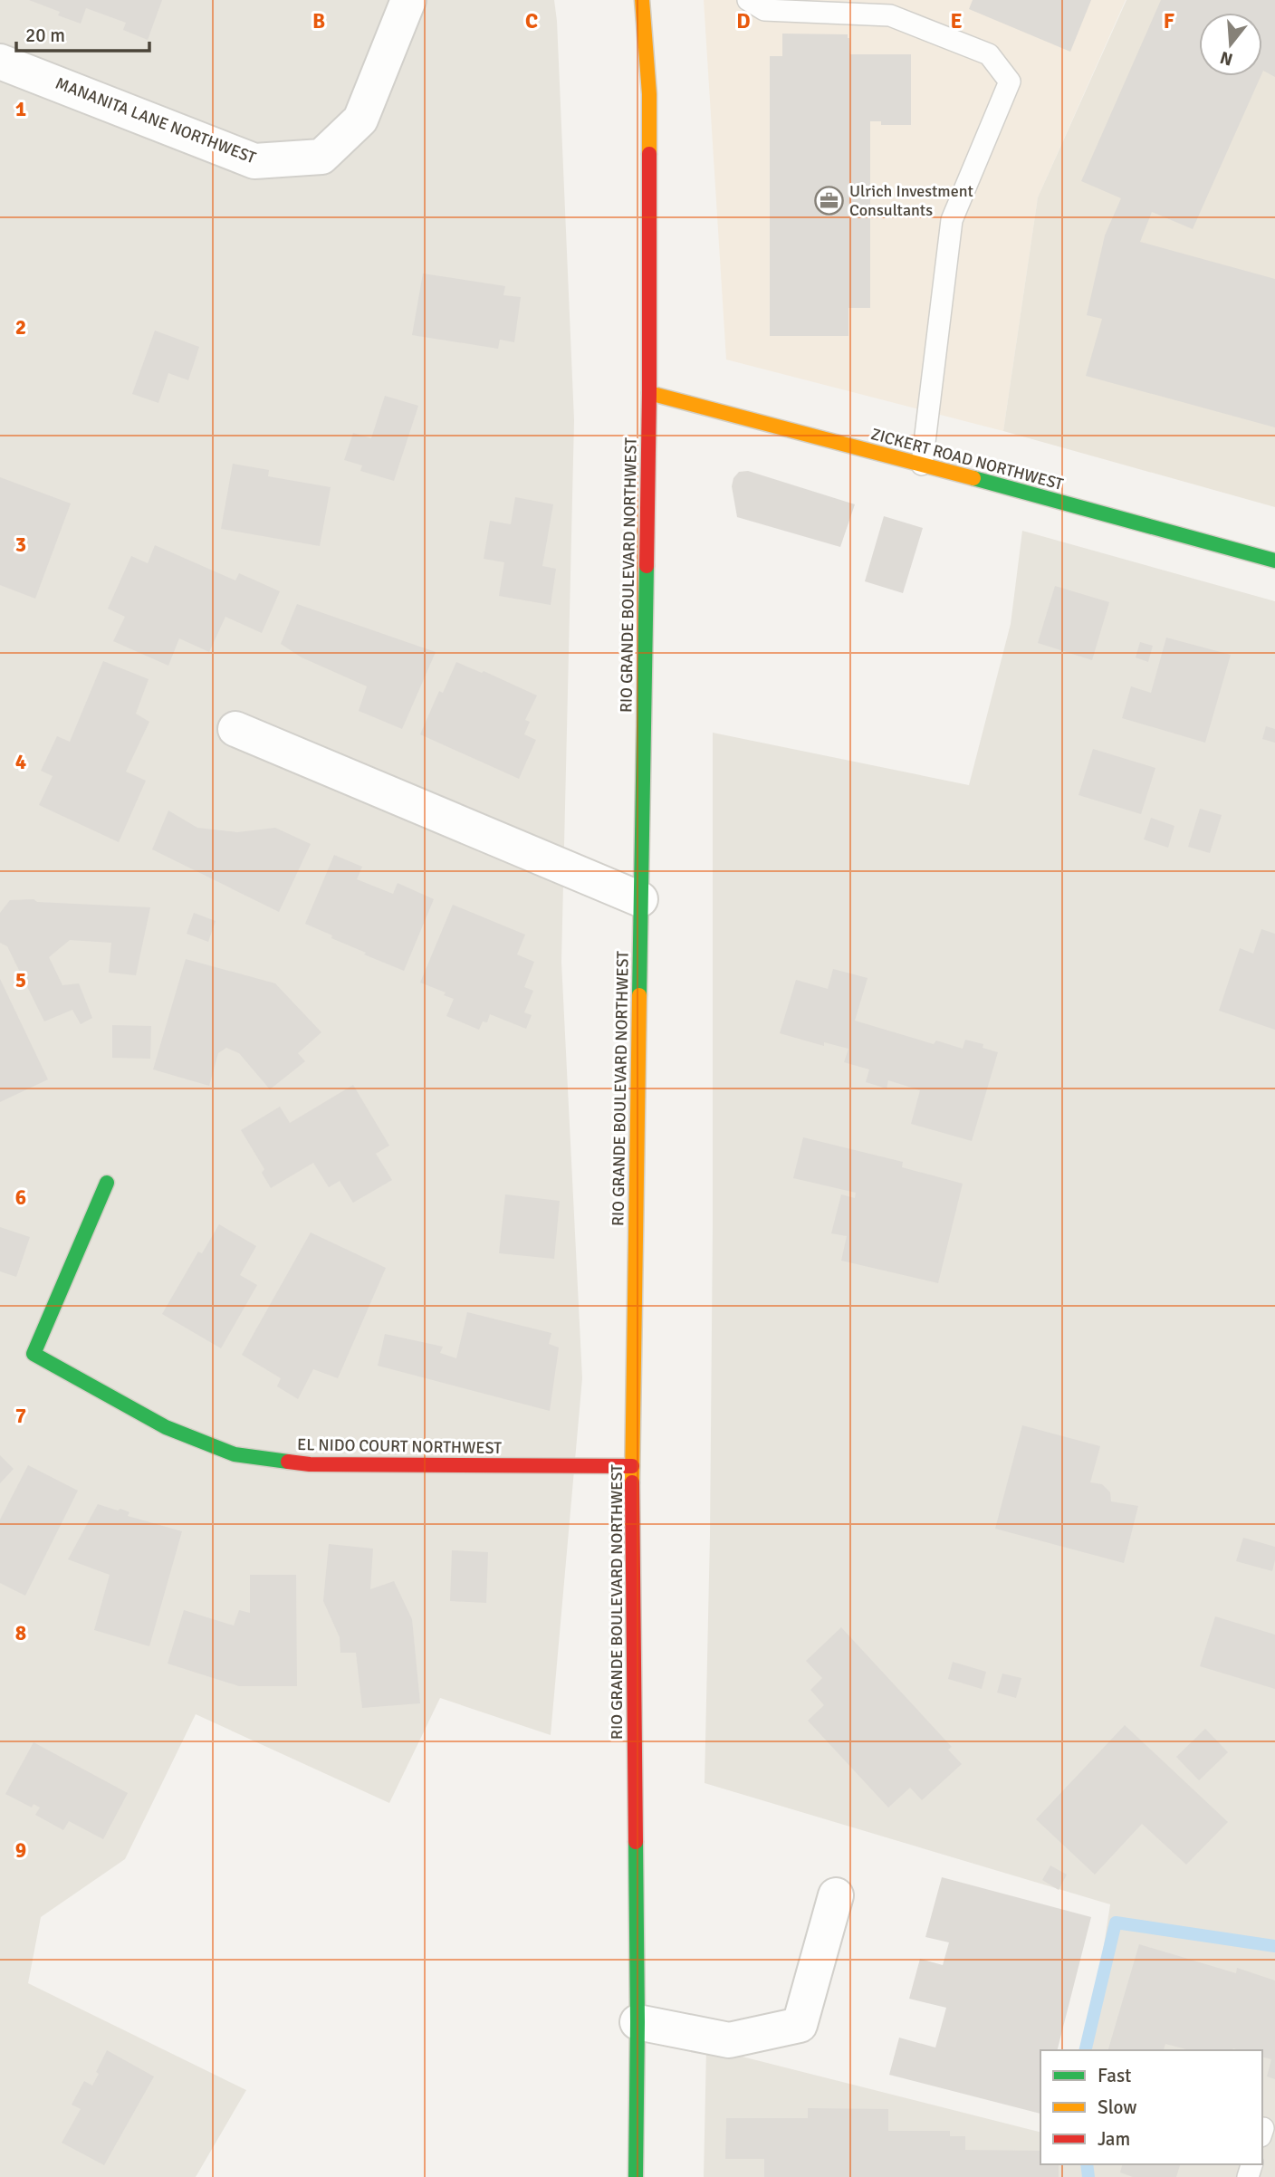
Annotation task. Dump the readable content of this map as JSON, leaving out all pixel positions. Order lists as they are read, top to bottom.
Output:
{
  "streets": {
    "main road": ["ZICKERT ROAD NORTHWEST", "RIO GRANDE BOULEVARD NORTHWEST", "EL NIDO COURT NORTHWEST"],
    "street": ["MANANITA LANE NORTHWEST"]
  },
  "crossings": [
    ["ZICKERT ROAD NORTHWEST", "RIO GRANDE BOULEVARD NORTHWEST"],
    ["RIO GRANDE BOULEVARD NORTHWEST", "EL NIDO COURT NORTHWEST"]
  ],
  "places": {
    "office": ["Ulrich Investment Consultants"]
  },
  "legend": ["Fast", "Slow", "Jam"],
  "scale_bar": "20 m",
  "north": "bottom",
  "grid": {
    "columns": [
      "B",
      "C",
      "D",
      "E",
      "F"
    ],
    "rows": [
      "1",
      "2",
      "3",
      "4",
      "5",
      "6",
      "7",
      "8",
      "9"
    ]
  }
}
